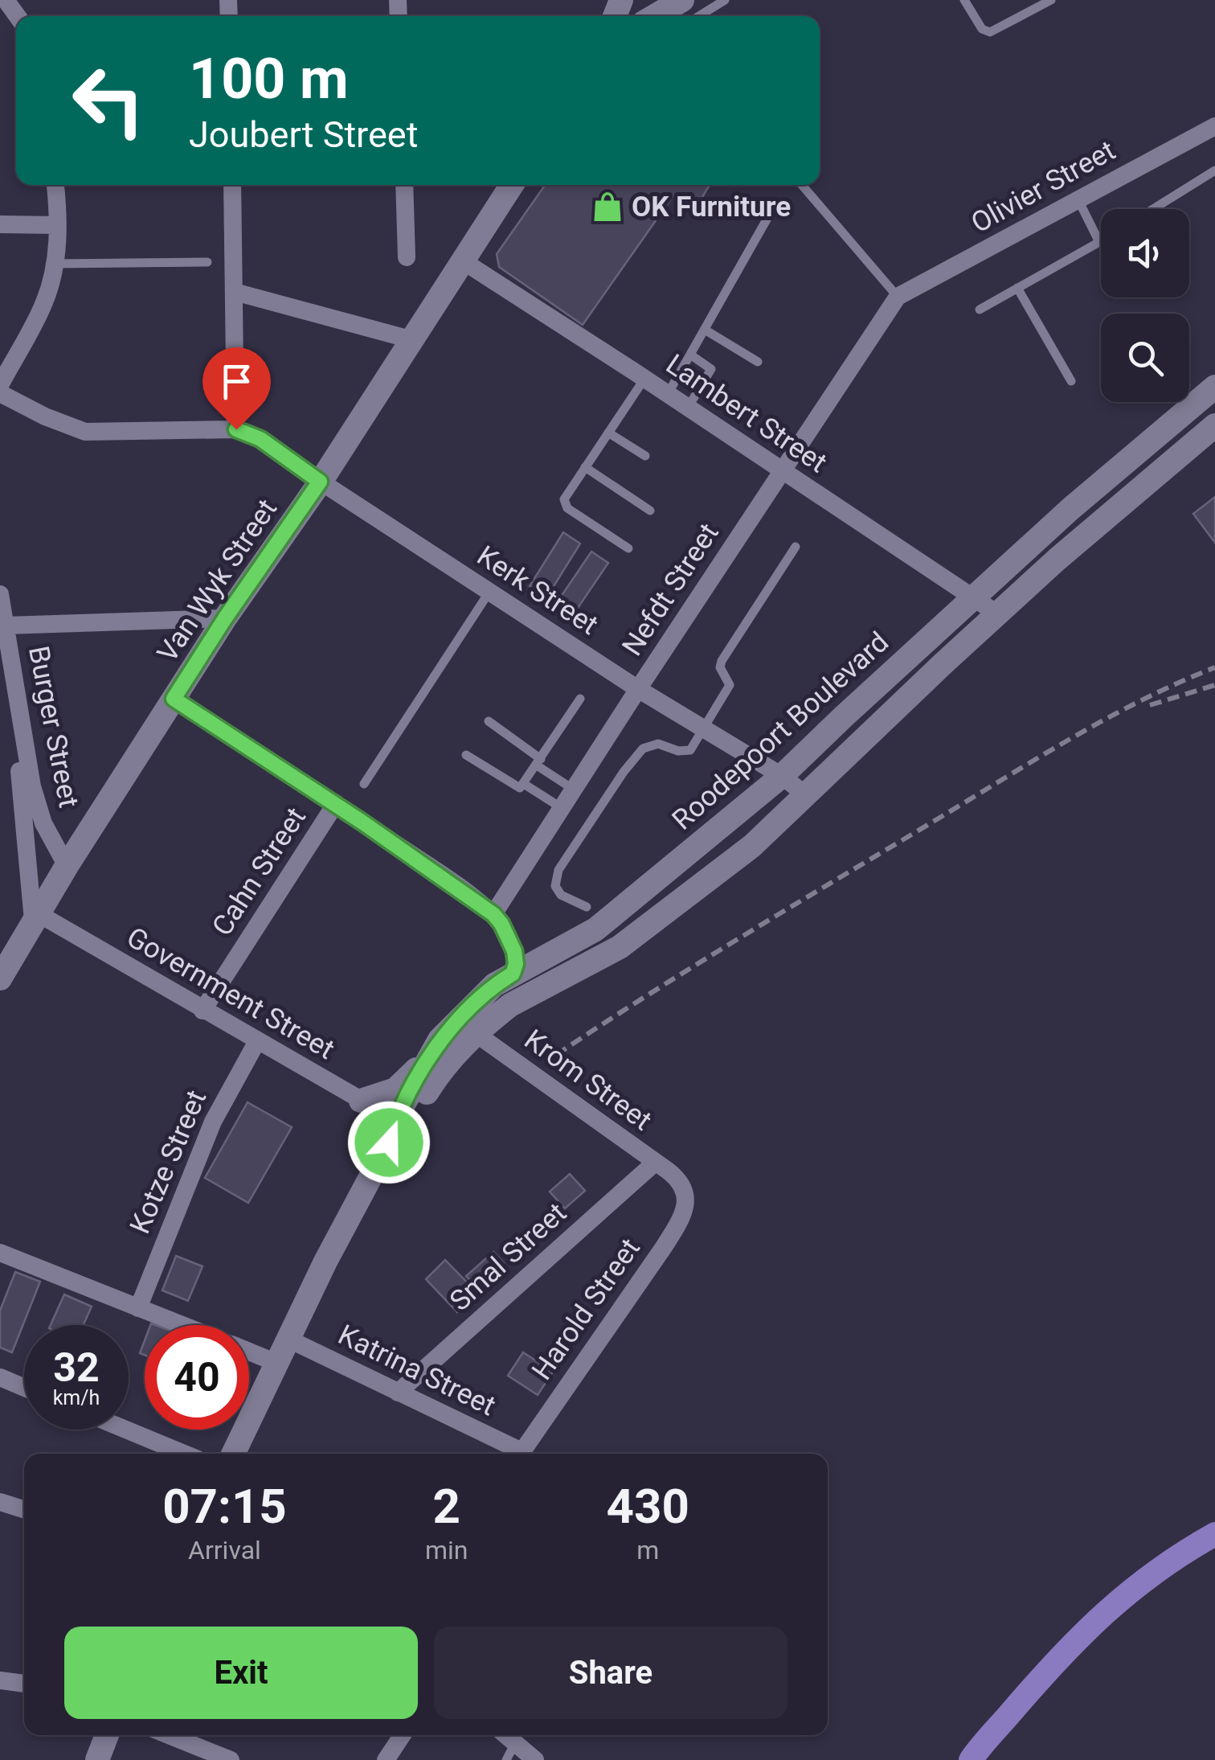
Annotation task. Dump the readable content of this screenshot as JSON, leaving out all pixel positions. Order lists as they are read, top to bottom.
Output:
{
  "streets": {
    "street": [
      "Olivier Street",
      "Lambert Street",
      "Van Wyk Street",
      "Nefdt Street",
      "Kerk Street",
      "Burger Street",
      "Roodepoort Boulevard",
      "Cahn Street",
      "Government Street",
      "Krom Street",
      "Kotze Street",
      "Smal Street",
      "Harold Street",
      "Katrina Street"
    ]
  },
  "crossings": [
    ["Olivier Street", "Nefdt Street"],
    ["Lambert Street", "Van Wyk Street"],
    ["Lambert Street", "Nefdt Street"],
    ["Lambert Street", "Roodepoort Boulevard"],
    ["Van Wyk Street", "Kerk Street"],
    ["Van Wyk Street", "Burger Street"],
    ["Van Wyk Street", "Government Street"],
    ["Nefdt Street", "Kerk Street"],
    ["Kerk Street", "Roodepoort Boulevard"],
    ["Burger Street", "Government Street"],
    ["Roodepoort Boulevard", "Government Street"],
    ["Roodepoort Boulevard", "Krom Street"],
    ["Cahn Street", "Government Street"],
    ["Government Street", "Kotze Street"],
    ["Krom Street", "Smal Street"],
    ["Krom Street", "Harold Street"],
    ["Smal Street", "Katrina Street"]
  ],
  "places": {
    "shop": ["OK Furniture"]
  },
  "page": {
    "turn": ["100 m", "Joubert Street"],
    "speed": "32 km/h",
    "limit": "40",
    "eta": [
      "07:15",
      "Arrival",
      "2",
      "min",
      "430",
      "m"
    ],
    "buttons": ["Exit", "Share"]
  }
}
